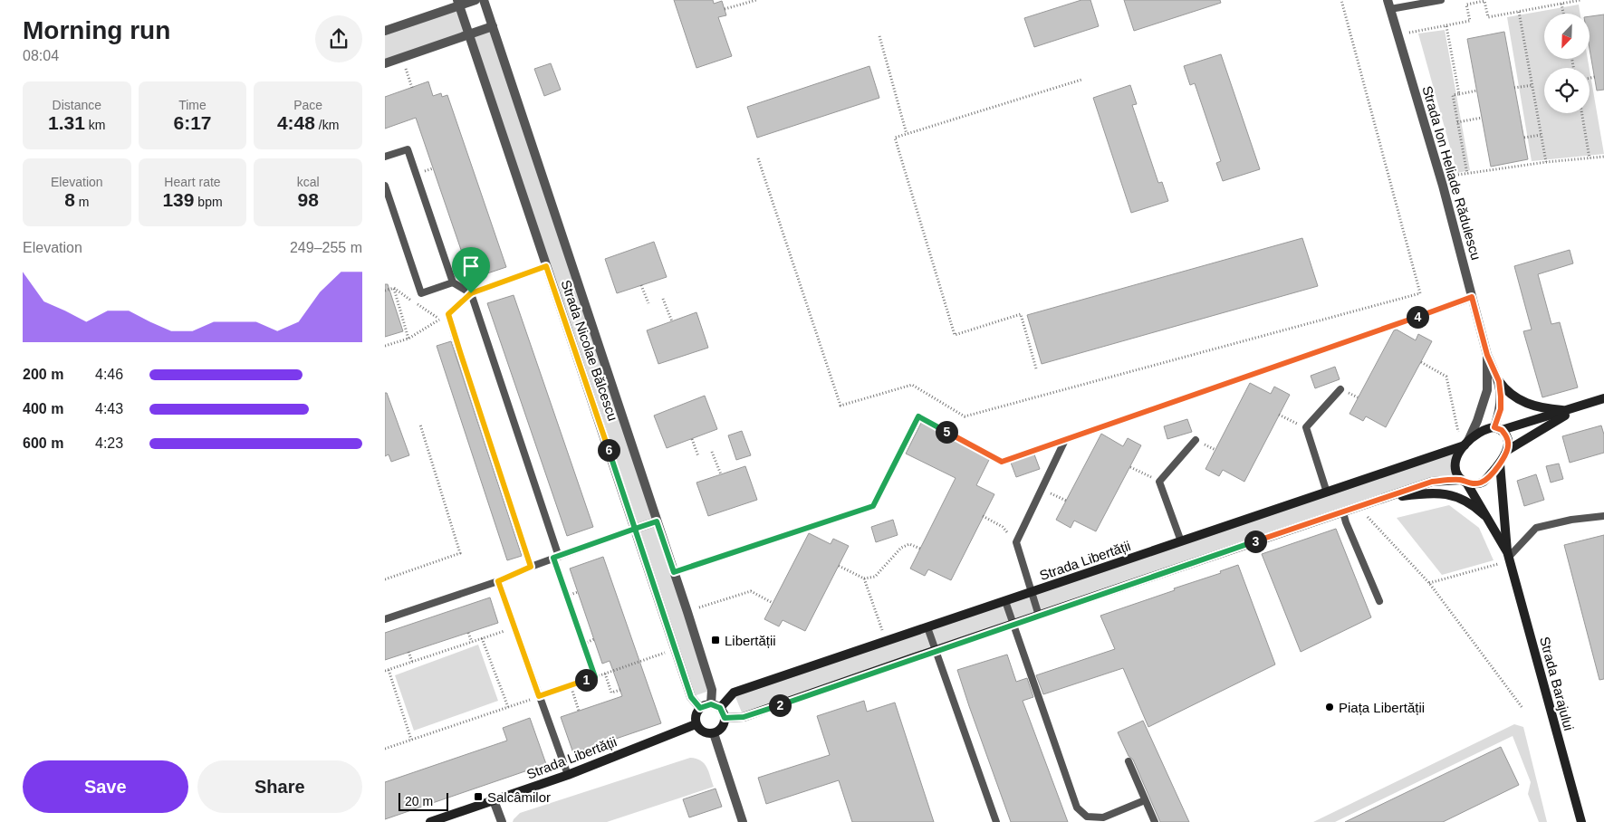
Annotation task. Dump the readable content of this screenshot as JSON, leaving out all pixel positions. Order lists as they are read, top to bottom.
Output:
{
  "streets": {
    "main road": ["Strada Libertății", "Strada Barajului"],
    "street": ["Strada Ion Heliade Rădulescu", "Strada Nicolae Bălcescu"]
  },
  "crossings": [
    ["Strada Ion Heliade Rădulescu", "Strada Libertății"],
    ["Strada Ion Heliade Rădulescu", "Strada Barajului"],
    ["Strada Nicolae Bălcescu", "Strada Libertății"],
    ["Strada Libertății", "Strada Barajului"]
  ],
  "places": {
    "transit": ["Libertății", "Salcâmilor"],
    "other": ["Piața Libertății"]
  },
  "scale_bar": "20 m",
  "north": "bottom left",
  "page": {
    "heading": ["Morning run", "08:04"],
    "stats": [
      ["Distance", "1.31 km"],
      ["Time", "6:17"],
      ["Pace", "4:48 /km"],
      ["Elevation", "8 m"],
      ["Heart rate", "139 bpm"],
      ["kcal", "98"]
    ],
    "chart": ["Elevation", "249–255 m"],
    "pins": [
      "4",
      "5",
      "6",
      "3",
      "1",
      "2"
    ],
    "list": [
      {
        "name": "200 m",
        "note": "4:46"
      },
      {
        "name": "400 m",
        "note": "4:43"
      },
      {
        "name": "600 m",
        "note": "4:23"
      }
    ],
    "buttons": ["Save", "Share"],
    "scale": "20 m"
  }
}
